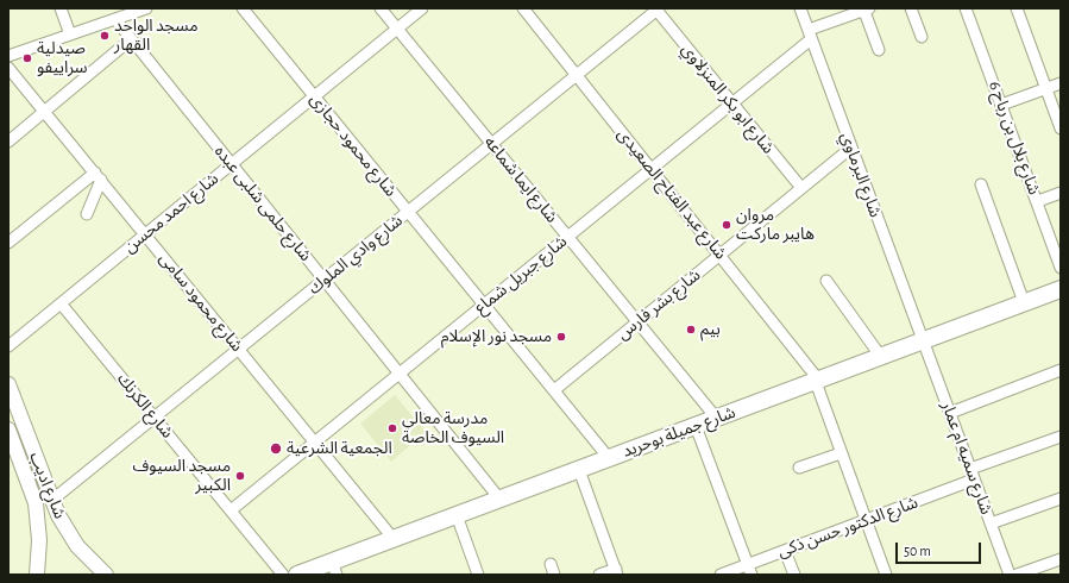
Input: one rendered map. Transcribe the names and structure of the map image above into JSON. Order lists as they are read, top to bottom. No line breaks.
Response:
{"streets":{"main road":["شارع جميلة بوحريد","شارع اديب"],"street":["شارع ابو بكر المنزلاوي","شارع بلال بن رباح 6","شارع محمود حجازى","شارع البرماوي","شارع ايما شماعه","شارع عبد الفتاح الصعيدى","شارع حلمى شلبى عبده","شارع احمد محسن","شارع وادي الملوك","شارع جبريل شماع","شارع محمود سامى","شارع بشر فارس","شارع الكرنك","شارع سميه ام عمار","شارع الدكتور حسن ذكى"]},"crossings":[["شارع ابو بكر المنزلاوي","شارع وادي الملوك"],["شارع ابو بكر المنزلاوي","شارع جبريل شماع"],["شارع ابو بكر المنزلاوي","شارع بشر فارس"],["شارع محمود حجازى","شارع احمد محسن"],["شارع محمود حجازى","شارع وادي الملوك"],["شارع محمود حجازى","شارع جبريل شماع"],["شارع محمود حجازى","شارع بشر فارس"],["شارع محمود حجازى","شارع جميلة بوحريد"],["شارع البرماوي","شارع جبريل شماع"],["شارع البرماوي","شارع بشر فارس"],["شارع البرماوي","شارع جميلة بوحريد"],["شارع البرماوي","شارع سميه ام عمار"],["شارع ايما شماعه","شارع احمد محسن"],["شارع ايما شماعه","شارع وادي الملوك"],["شارع ايما شماعه","شارع جبريل شماع"],["شارع ايما شماعه","شارع بشر فارس"],["شارع ايما شماعه","شارع جميلة بوحريد"],["شارع عبد الفتاح الصعيدى","شارع وادي الملوك"],["شارع عبد الفتاح الصعيدى","شارع جبريل شماع"],["شارع عبد الفتاح الصعيدى","شارع بشر فارس"],["شارع عبد الفتاح الصعيدى","شارع جميلة بوحريد"],["شارع عبد الفتاح الصعيدى","شارع الدكتور حسن ذكى"],["شارع حلمى شلبى عبده","شارع احمد محسن"],["شارع حلمى شلبى عبده","شارع وادي الملوك"],["شارع حلمى شلبى عبده","شارع جبريل شماع"],["شارع حلمى شلبى عبده","شارع جميلة بوحريد"],["شارع احمد محسن","شارع محمود سامى"],["شارع احمد محسن","شارع الكرنك"],["شارع وادي الملوك","شارع محمود سامى"],["شارع وادي الملوك","شارع الكرنك"],["شارع وادي الملوك","شارع اديب"],["شارع جبريل شماع","شارع محمود سامى"],["شارع جبريل شماع","شارع الكرنك"],["شارع محمود سامى","شارع جميلة بوحريد"],["شارع جميلة بوحريد","شارع سميه ام عمار"],["شارع سميه ام عمار","شارع الدكتور حسن ذكى"]],"places":["مسجد الواحد القهار","صيدلية سراييفو","مروان هايبر ماركت","بيم","مسجد نور الإسلام","مدرسة معالي السيوف الخاصة","الجمعية الشرعية","مسجد السيوف الكبير"],"scale_bar":"50 m"}
